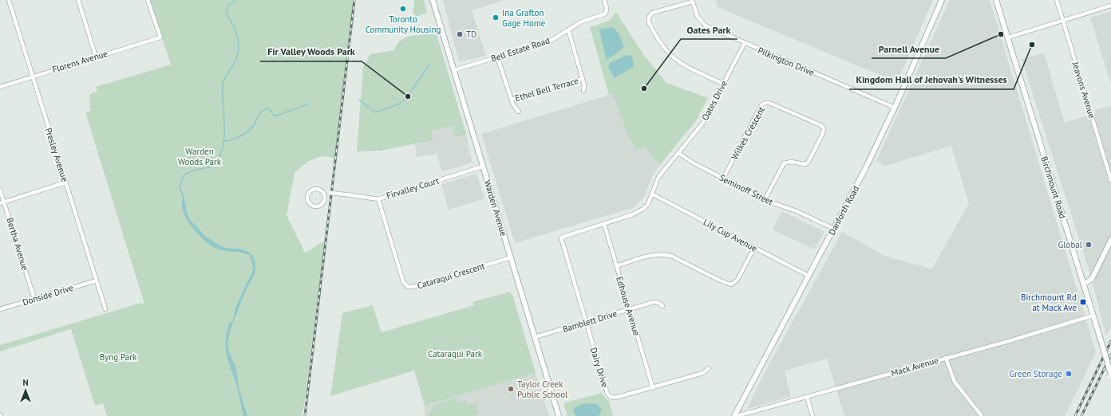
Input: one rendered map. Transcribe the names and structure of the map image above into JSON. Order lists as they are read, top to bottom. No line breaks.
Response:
{"streets":{"main road":["Birchmount Road","Warden Avenue","Danforth Road"],"street":["Bell Estate Road","Florens Avenue","Pilkington Drive","Ethel Bell Terrace","Jeavons Avenue","Oates Drive","Wilkes Crescent","Presley Avenue","Firvalley Court","Seminoff Street","Lily Cup Avenue","Bertha Avenue","Cataraqui Crescent","Donside Drive","Edhouse Avenue","Bamblett Drive","Mack Avenue","Dairy Drive"]},"crossings":[["Bell Estate Road","Warden Avenue"],["Florens Avenue","Presley Avenue"],["Pilkington Drive","Oates Drive"],["Pilkington Drive","Danforth Road"],["Oates Drive","Seminoff Street"],["Oates Drive","Lily Cup Avenue"],["Wilkes Crescent","Seminoff Street"],["Presley Avenue","Donside Drive"],["Birchmount Road","Mack Avenue"],["Firvalley Court","Warden Avenue"],["Firvalley Court","Cataraqui Crescent"],["Seminoff Street","Danforth Road"],["Warden Avenue","Cataraqui Crescent"],["Warden Avenue","Bamblett Drive"],["Danforth Road","Lily Cup Avenue"],["Danforth Road","Mack Avenue"],["Bertha Avenue","Donside Drive"],["Edhouse Avenue","Bamblett Drive"],["Edhouse Avenue","Dairy Drive"],["Bamblett Drive","Dairy Drive"]],"parks":["Warden Woods Park","Cataraqui Park","Byng Park"],"places":{"other":["Toronto Community Housing","Ina Grafton Gage Home","TD","Parnell Avenue","Kingdom Hall of Jehovah's Witnesses","Oates Park","Fir Valley Woods Park","Global","Green Storage","Taylor Creek Public School"],"transit":["Birchmount Rd at Mack Ave"]},"north":"top"}
